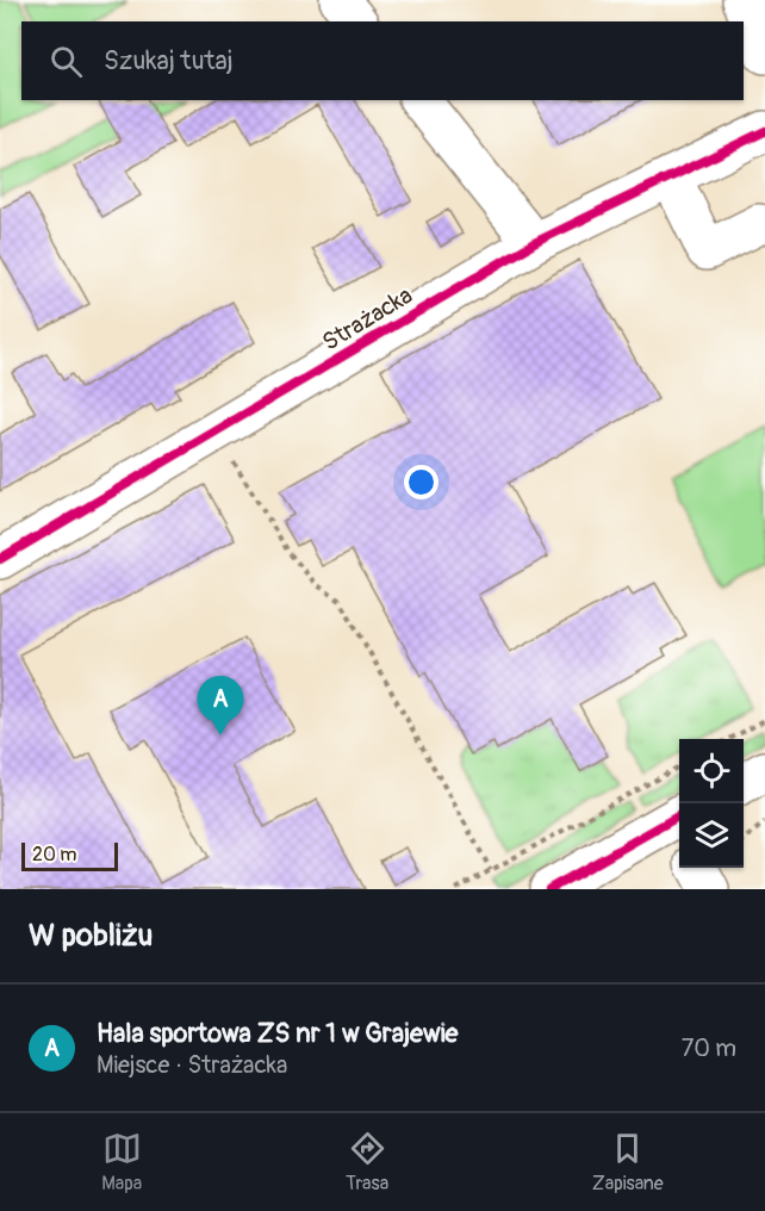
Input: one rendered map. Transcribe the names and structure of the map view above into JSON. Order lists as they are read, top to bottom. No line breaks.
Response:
{"streets":{"street":["Strażacka"]},"scale_bar":"20 m","page":{"search":"Szukaj tutaj","pins":"A","scale":"20 m","heading":"W pobliżu","list":[{"mark":"A","name":"Hala sportowa ZS nr 1 w Grajewie","note":"Miejsce · Strażacka","value":"70 m"}],"nav":["Mapa","Trasa","Zapisane"]}}
